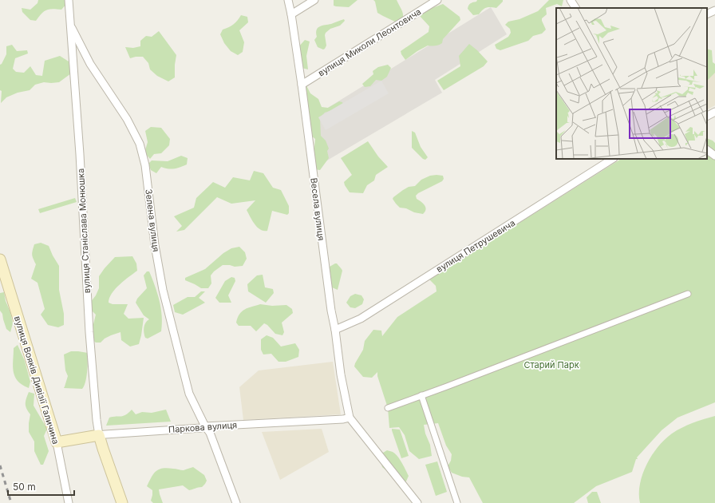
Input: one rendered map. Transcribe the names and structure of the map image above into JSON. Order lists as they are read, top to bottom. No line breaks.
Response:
{"streets":{"main road":["вулиця Вояків Дивізії Галичина","Паркова вулиця"],"street":["вулиця Миколи Леонтовича","Весела вулиця","Зелена вулиця","вулиця Станіслава Монюшка","вулиця Петрушевича"]},"crossings":[["вулиця Миколи Леонтовича","Весела вулиця"],["Весела вулиця","вулиця Петрушевича"],["Весела вулиця","Паркова вулиця"],["Зелена вулиця","вулиця Станіслава Монюшка"],["Зелена вулиця","Паркова вулиця"],["вулиця Станіслава Монюшка","Паркова вулиця"],["вулиця Вояків Дивізії Галичина","Паркова вулиця"]],"parks":["Старий Парк"],"scale_bar":"50 m"}
